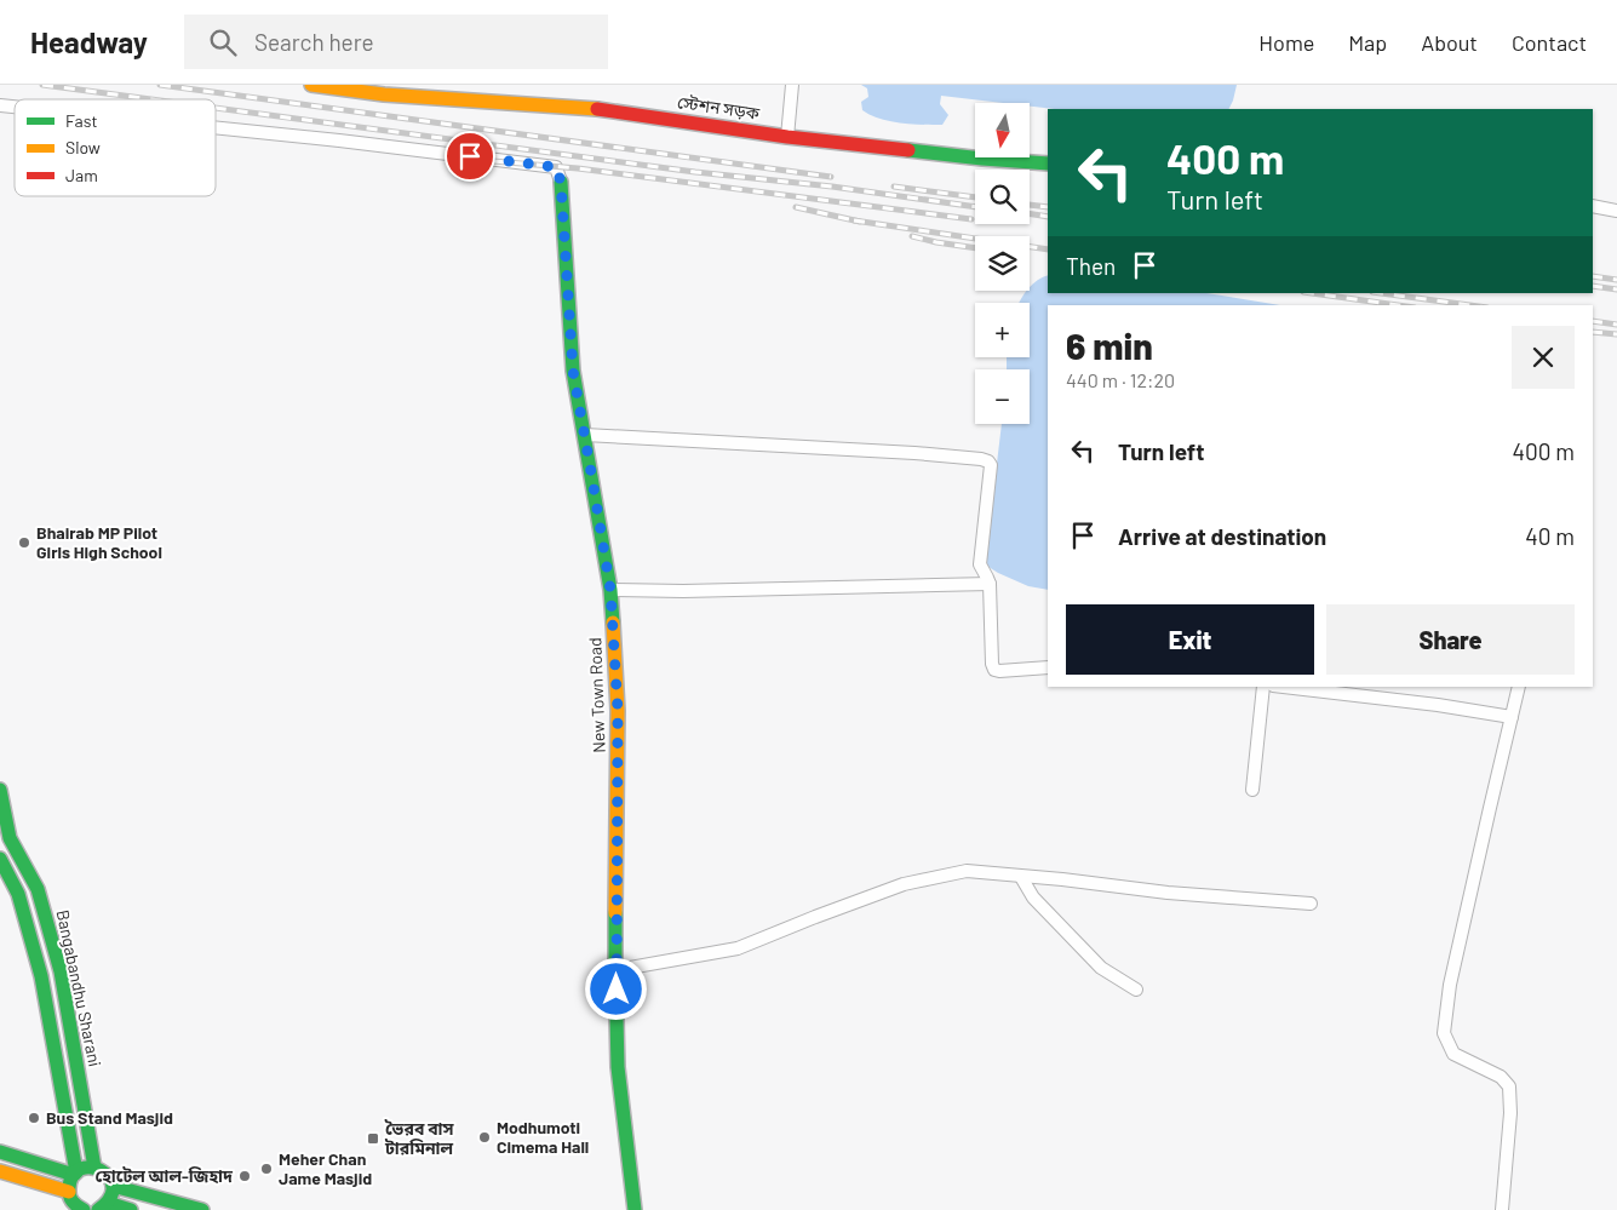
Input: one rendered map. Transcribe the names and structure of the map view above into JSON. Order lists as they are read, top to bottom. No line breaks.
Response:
{"streets":{"main road":["স্টেশন সড়ক","New Town Road","Bangabandhu Sharani"]},"places":{"other":["Bhairab MP Pilot Girls High School","Bus Stand Masjid","Modhumoti Cimema Hall","Meher Chan Jame Masjid","হোটেল আল-জিহাদ"],"transit":["ভৈরব বাস টারমিনাল"]},"legend":["Fast","Slow","Jam"],"north":"bottom","page":{"header":"Headway","search":"Search here","nav":["Home","Map","About","Contact"],"map_buttons":["+","−"],"turn":["400 m","Turn left"],"then":"Then","heading":["6 min","440 m · 12:20"],"list":[{"name":"Turn left","value":"400 m"},{"name":"Arrive at destination","value":"40 m"}],"buttons":["Exit","Share"]}}
